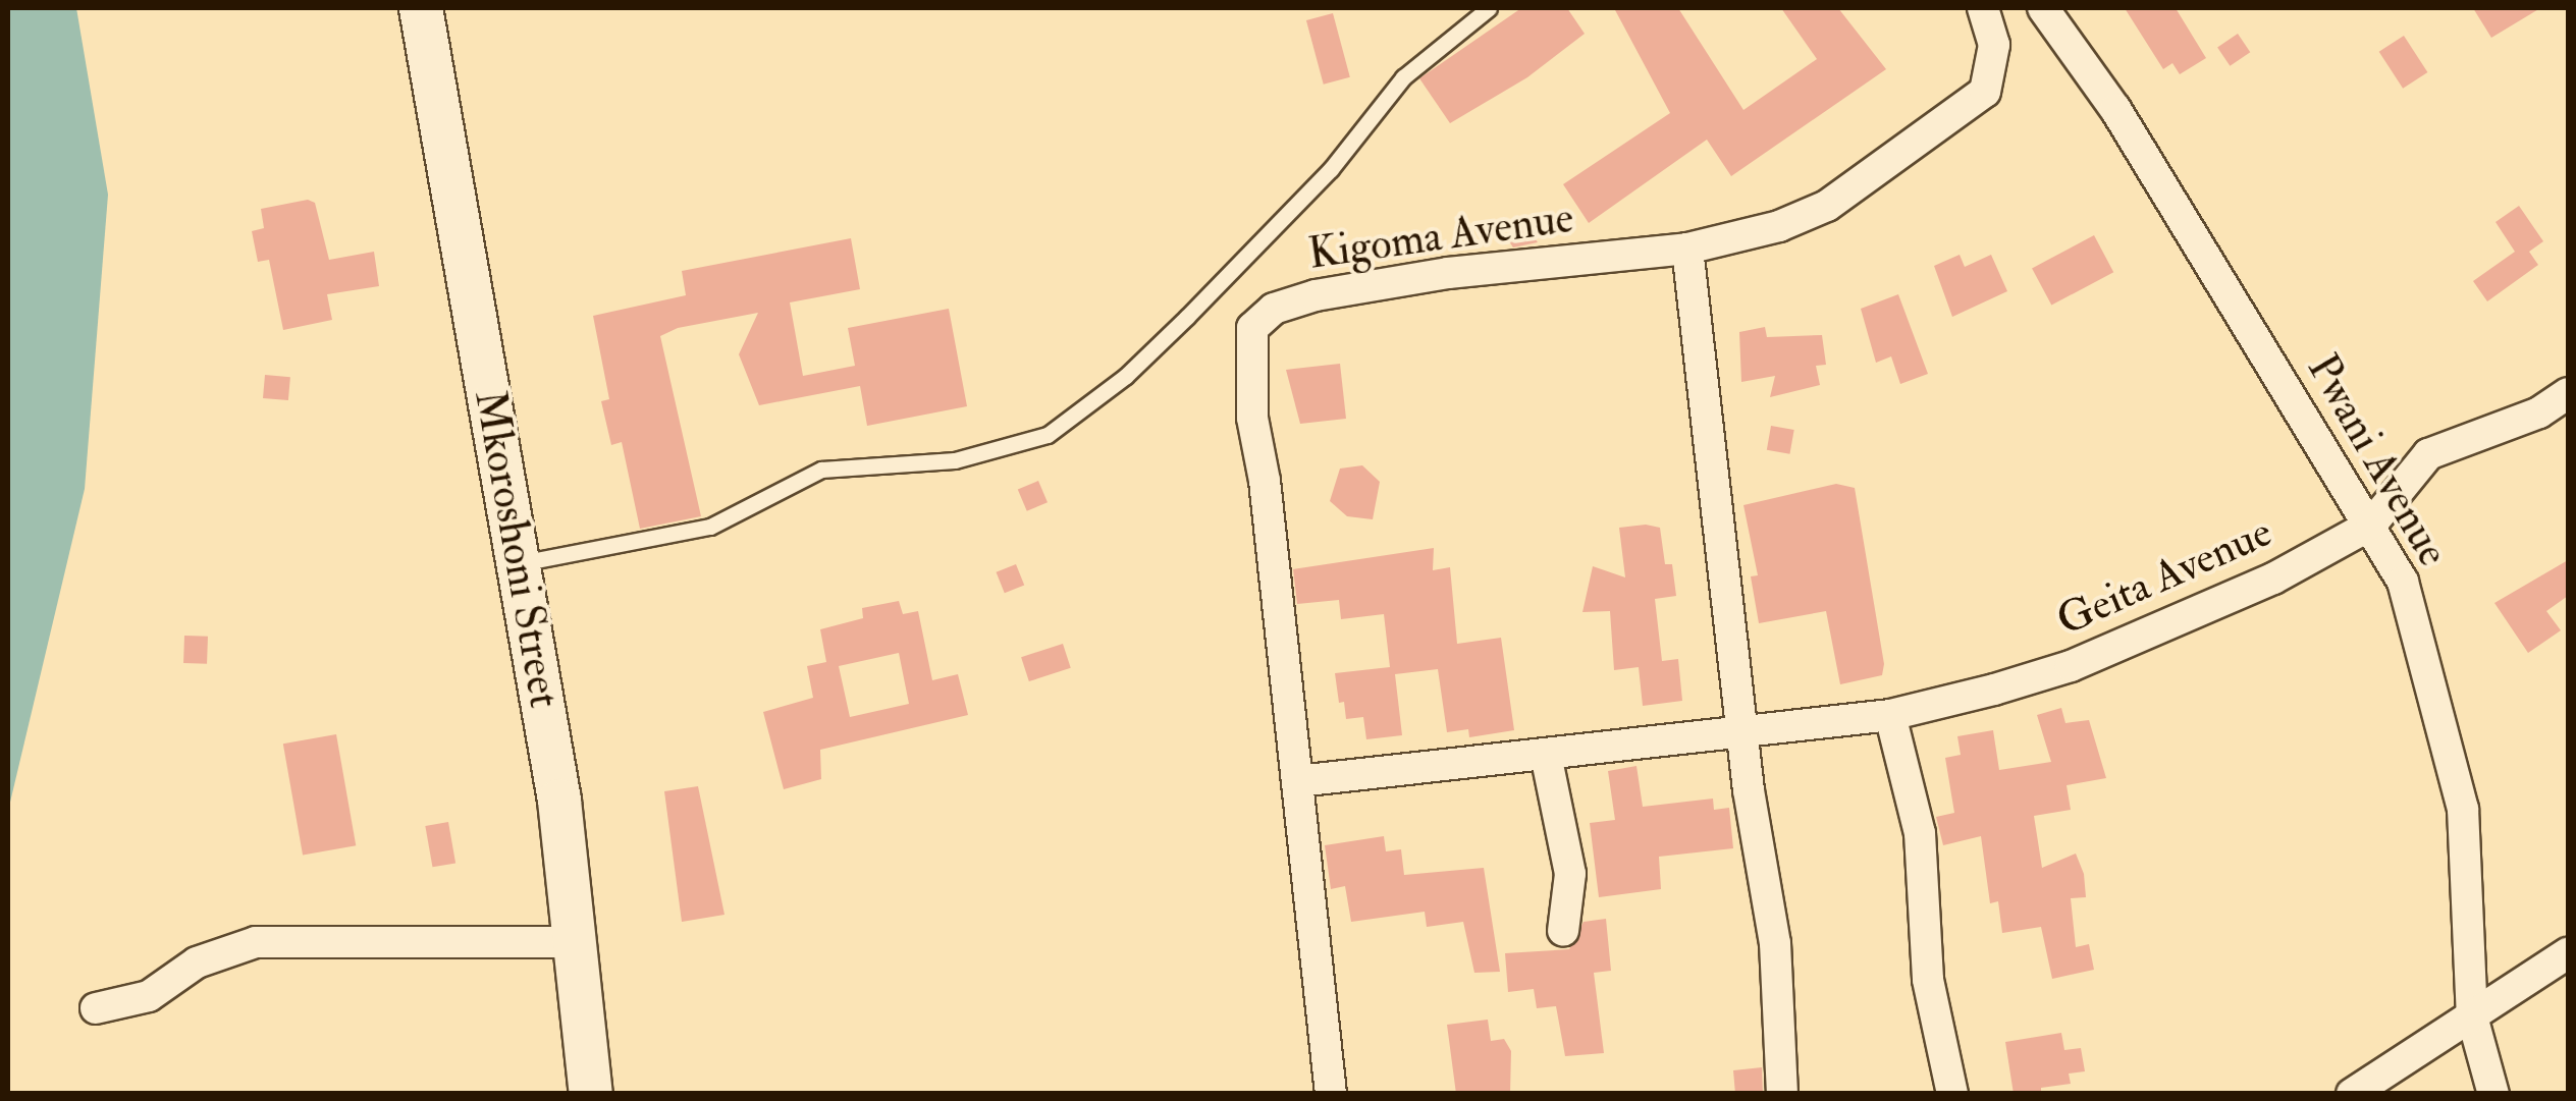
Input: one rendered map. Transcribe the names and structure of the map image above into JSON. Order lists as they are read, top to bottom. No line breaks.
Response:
{"streets":{"street":["Kigoma Avenue","Pwani Avenue","Mkoroshoni Street","Geita Avenue"]},"crossings":[["Kigoma Avenue","Geita Avenue"],["Pwani Avenue","Geita Avenue"]]}
